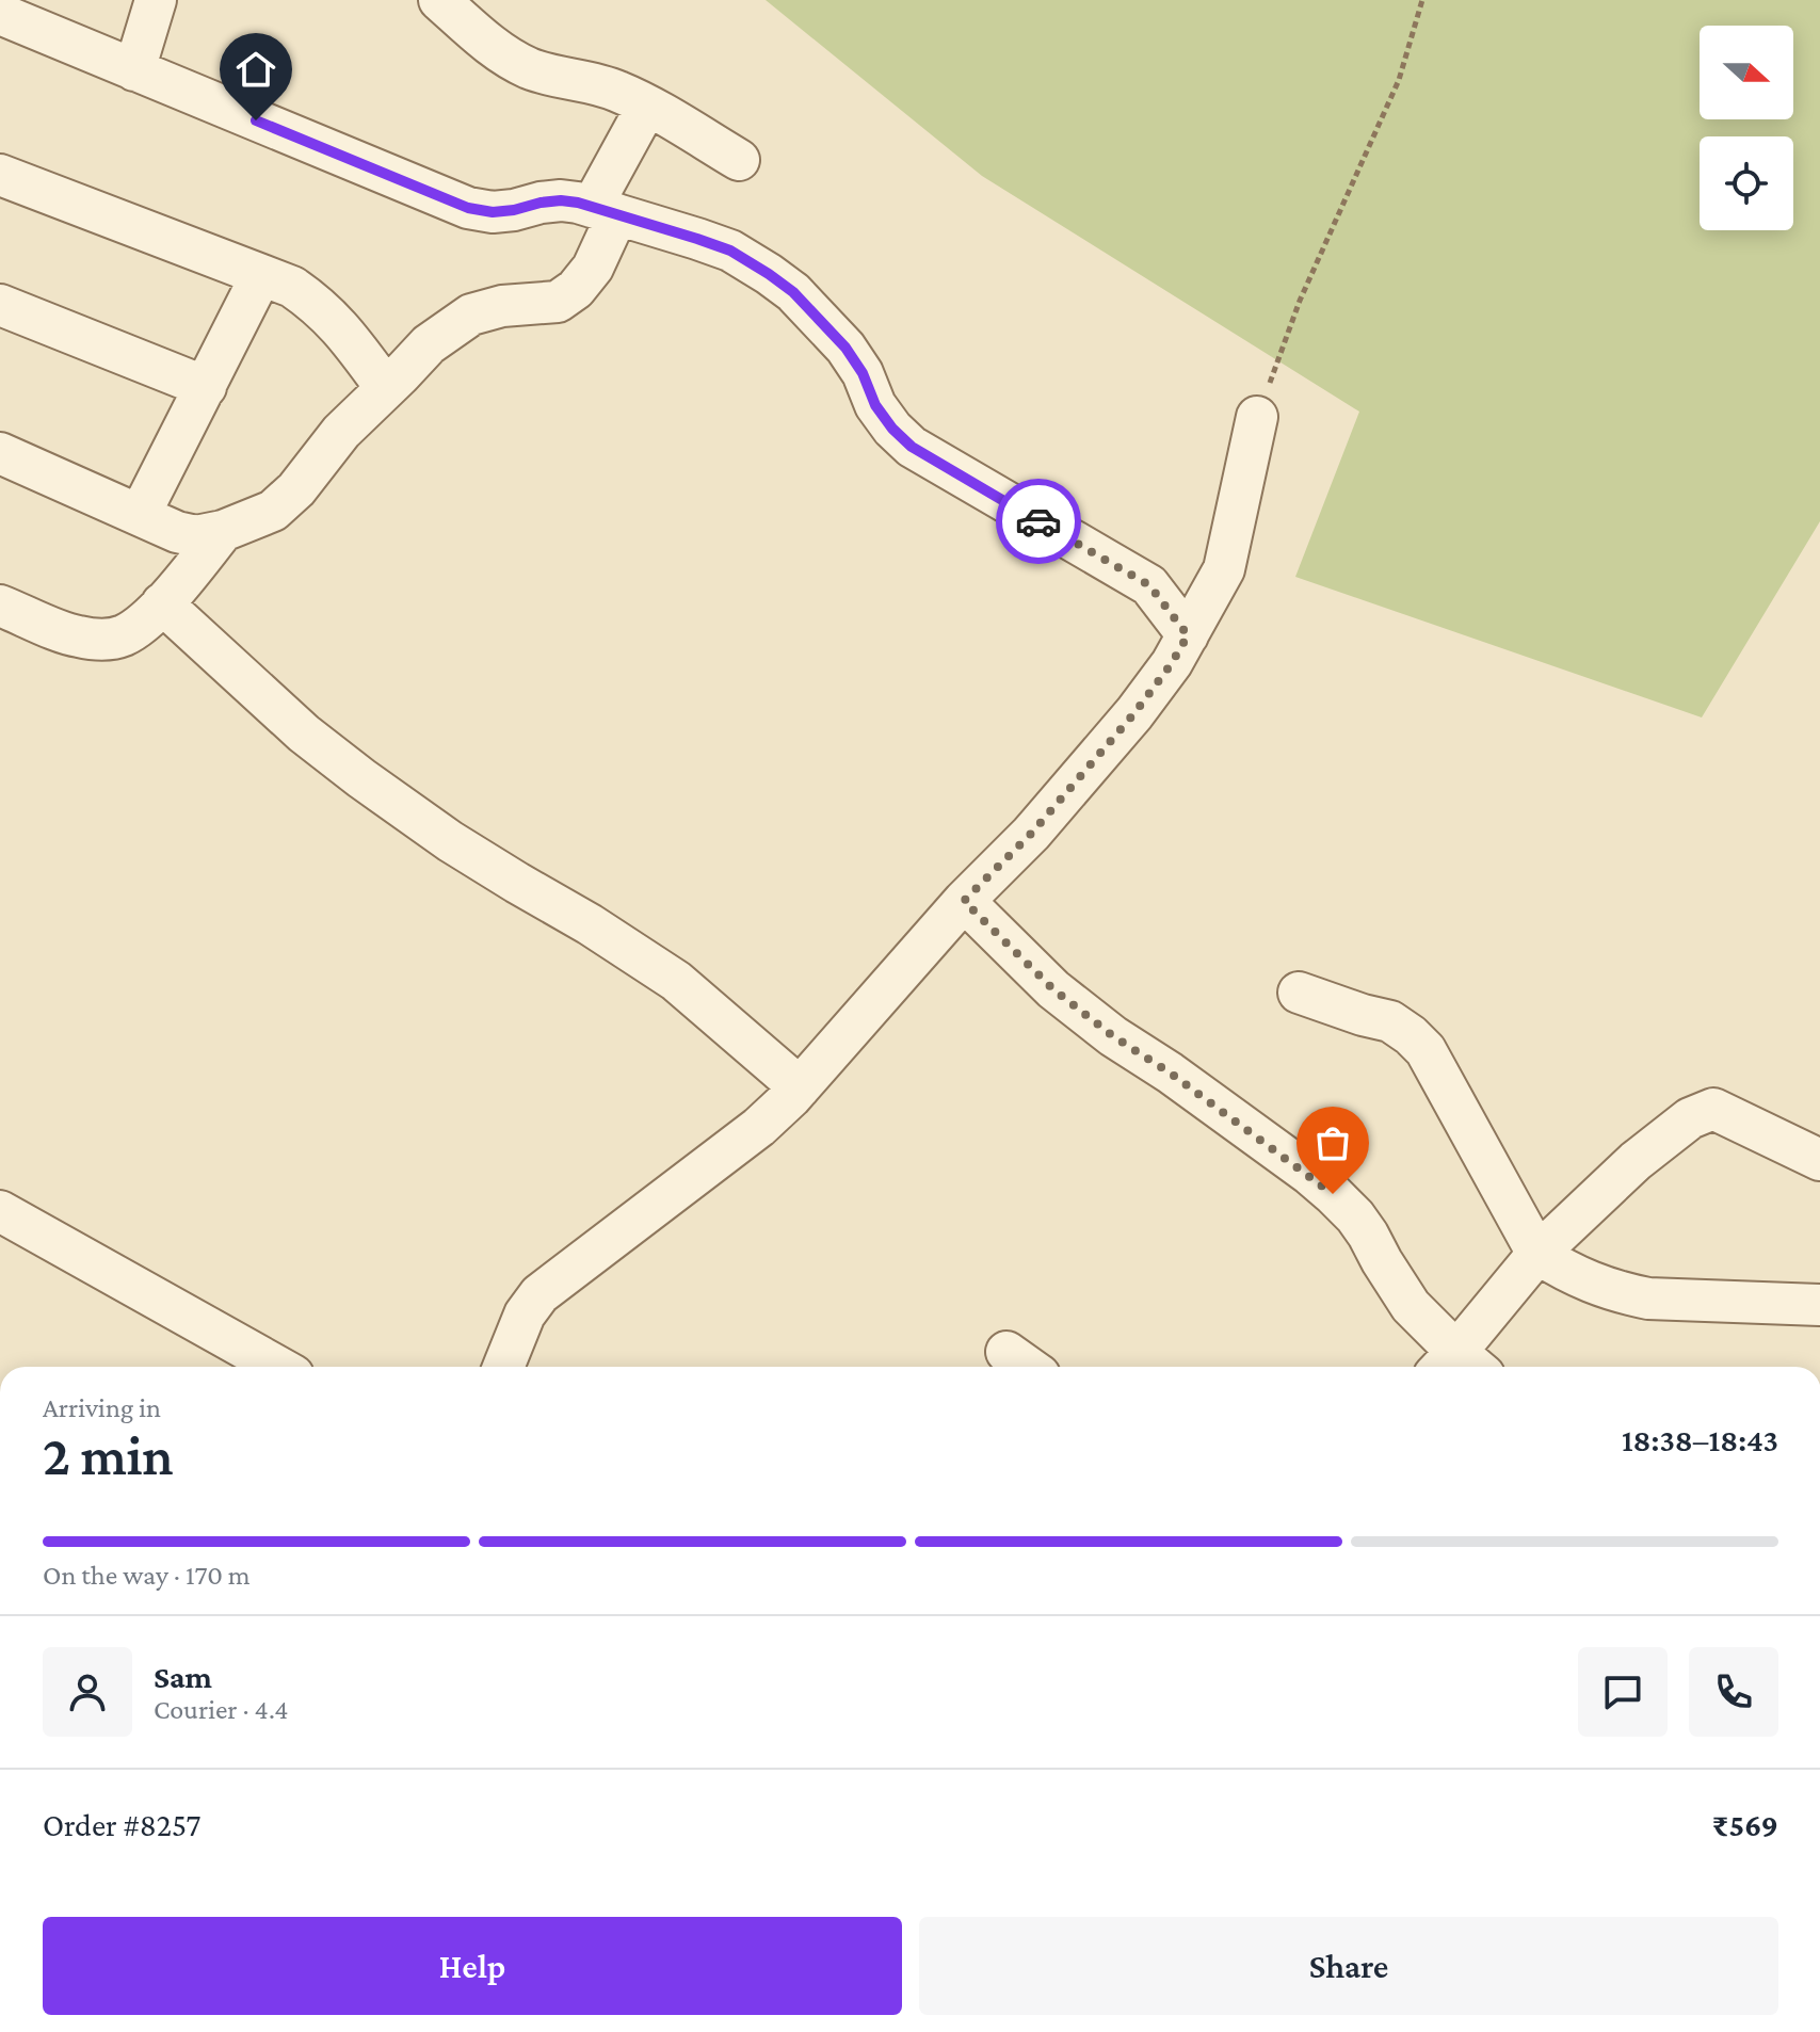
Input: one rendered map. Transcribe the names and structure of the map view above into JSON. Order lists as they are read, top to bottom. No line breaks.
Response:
{"north":"right","page":{"heading":["2 min","Arriving in","18:38–18:43"],"panel":["Sam","Courier · 4.4","Order #8257","₹569"],"bar":"On the way · 170 m","buttons":["Help","Share"]}}
